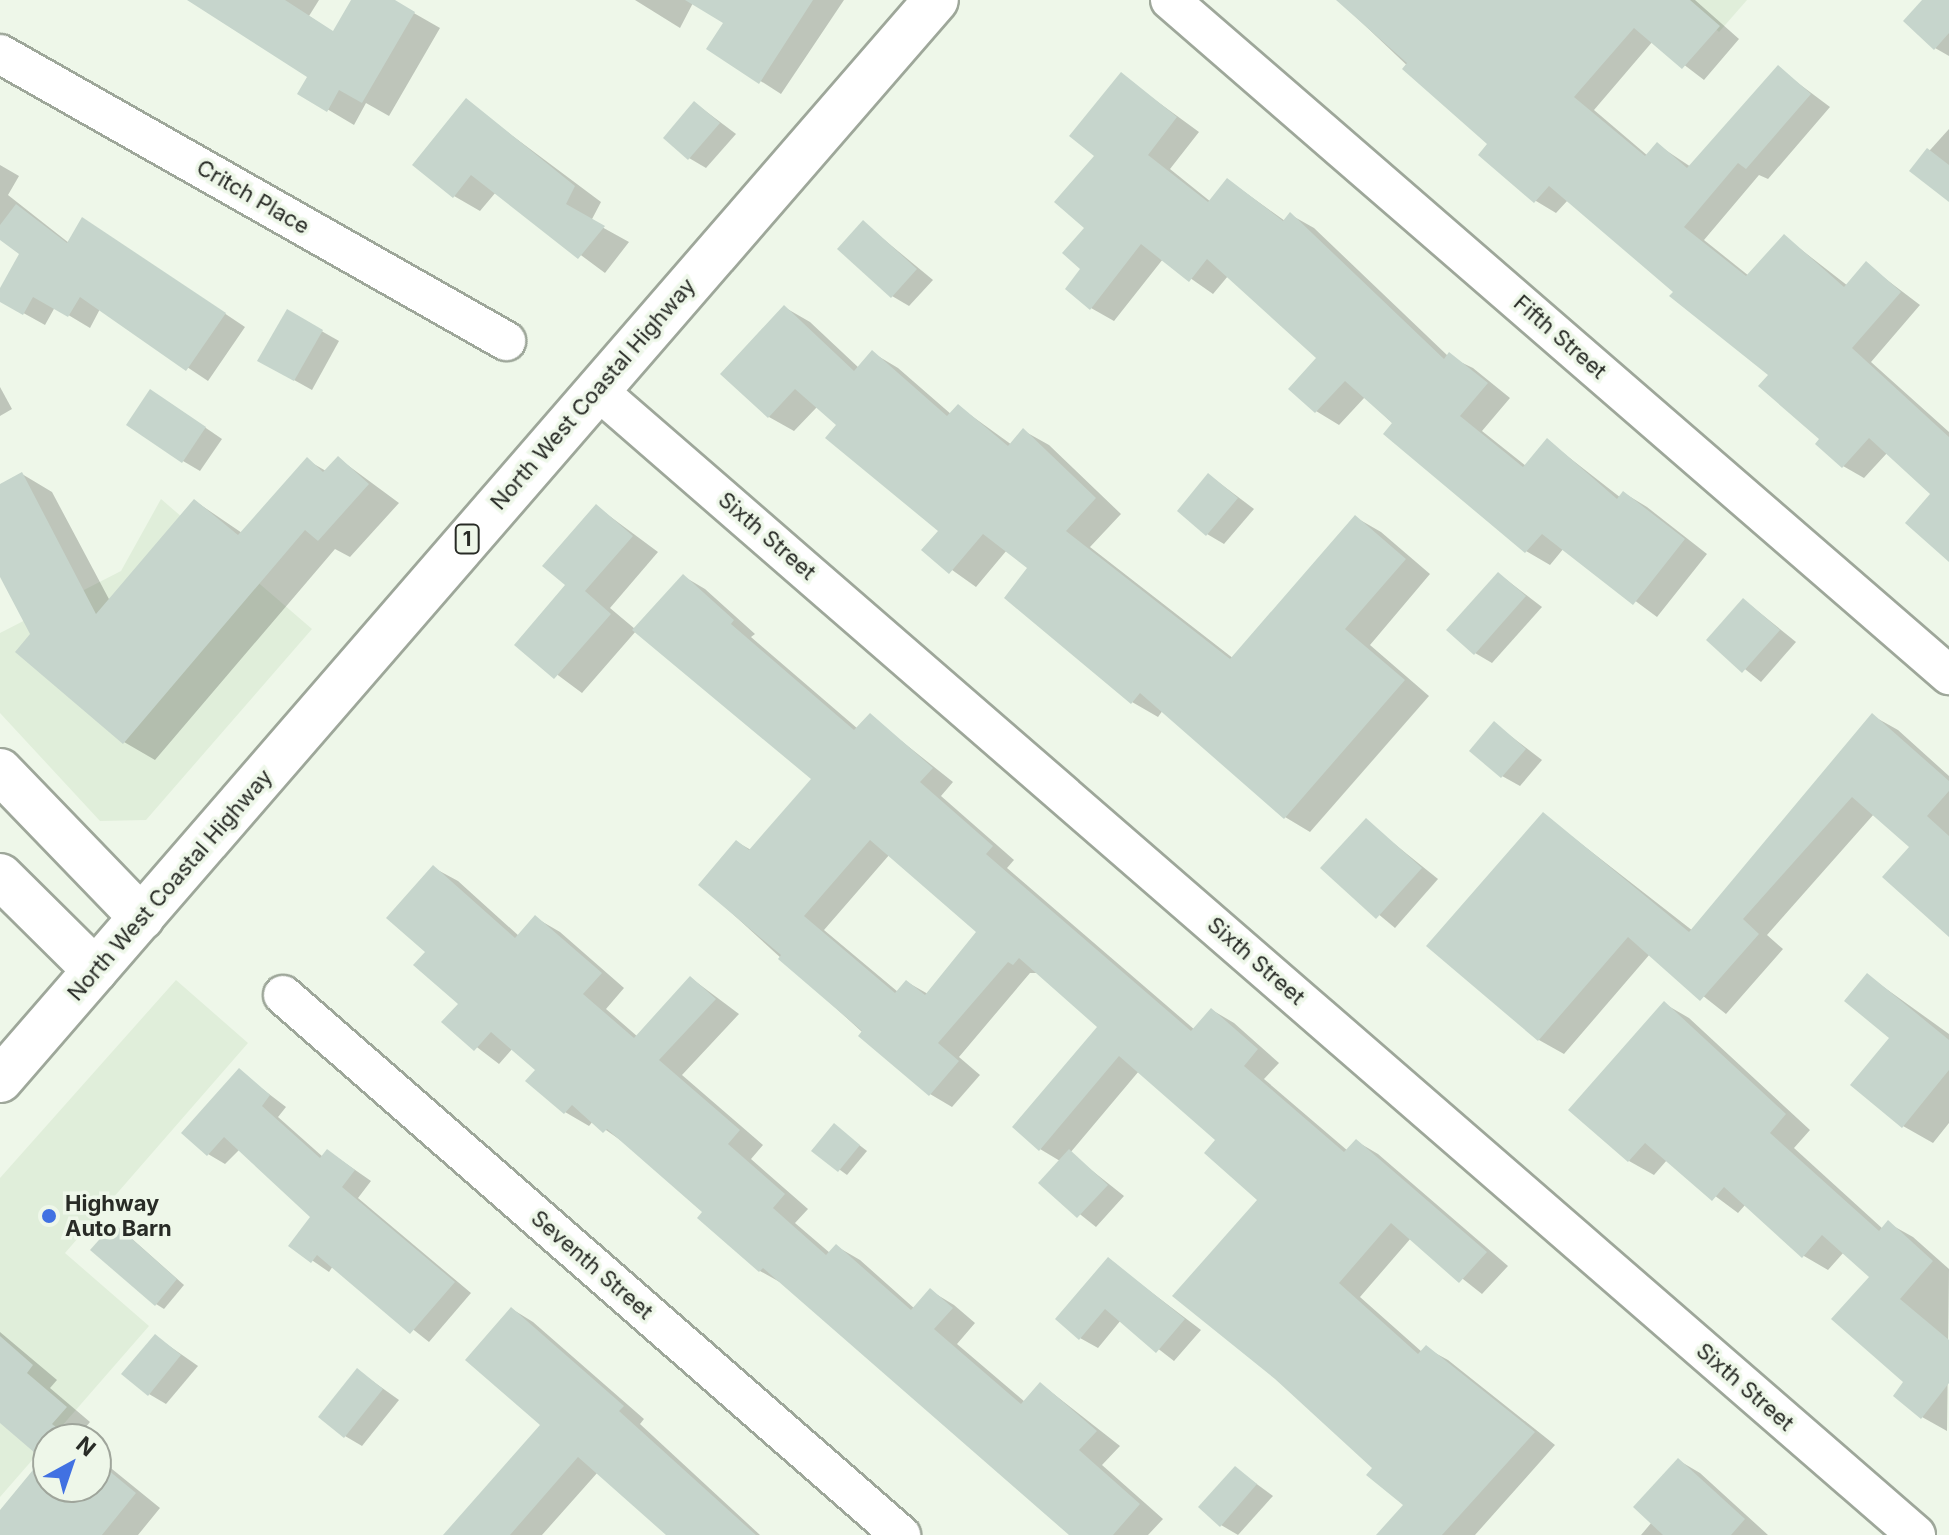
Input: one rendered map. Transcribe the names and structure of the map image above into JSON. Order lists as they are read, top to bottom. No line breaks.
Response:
{"streets":{"main road":["North West Coastal Highway","1"],"street":["Critch Place","Fifth Street","Sixth Street","Seventh Street"]},"crossings":[["North West Coastal Highway","Sixth Street"]],"places":["Highway Auto Barn"],"north":"top right"}
